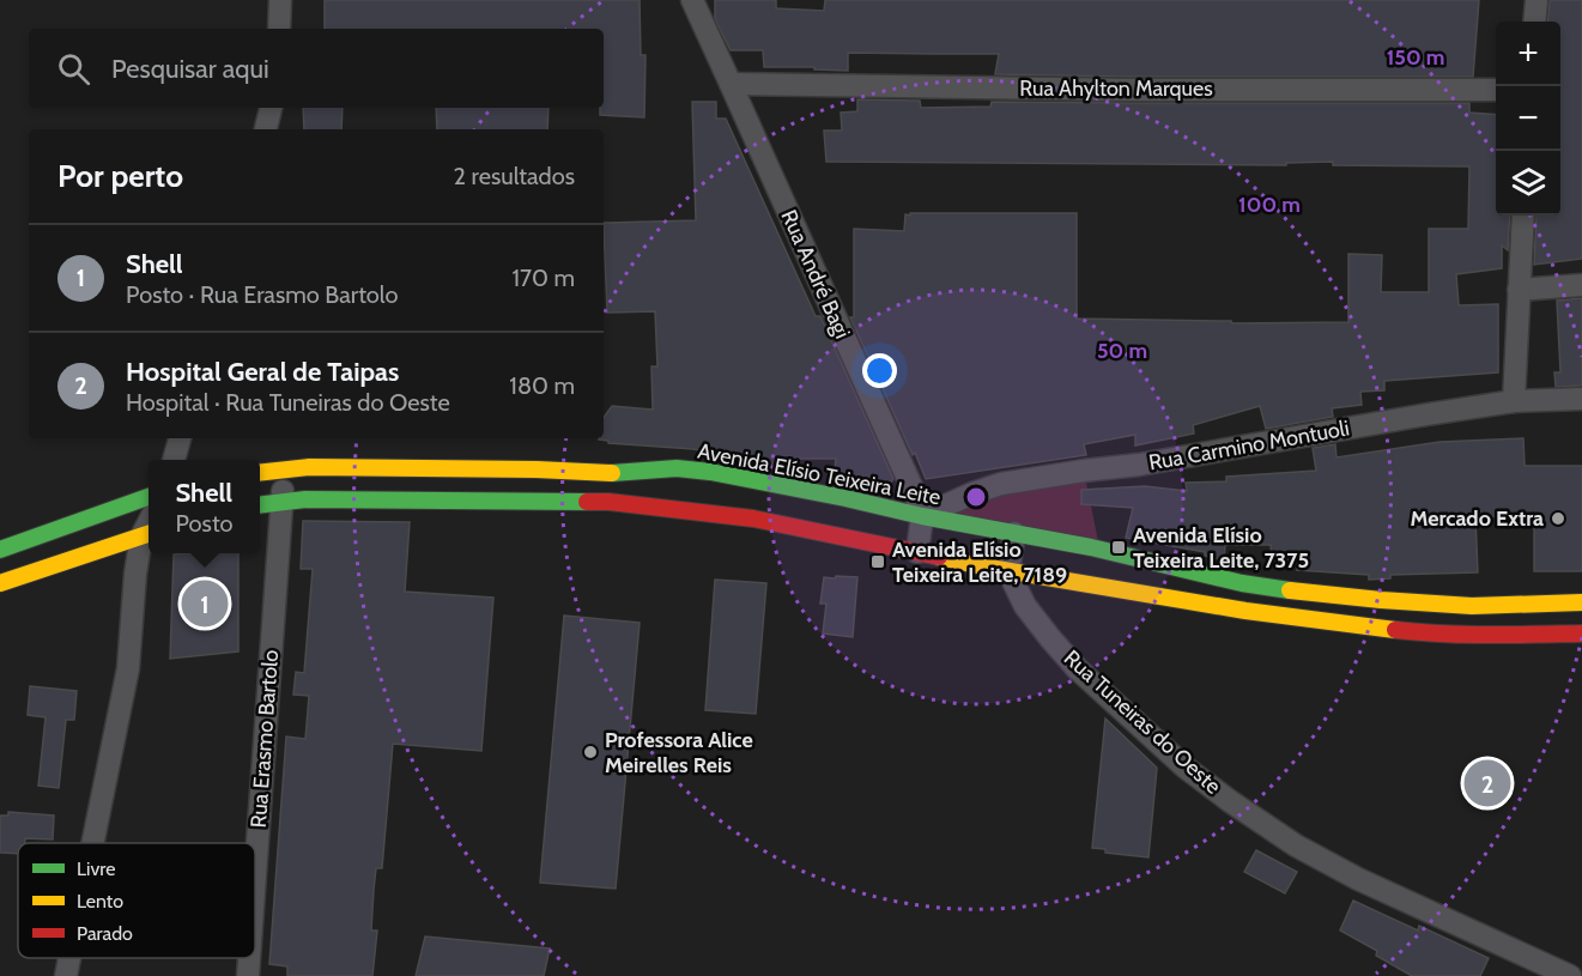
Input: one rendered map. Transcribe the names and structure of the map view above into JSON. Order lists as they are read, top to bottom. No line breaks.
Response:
{"streets":{"main road":["Avenida Elísio Teixeira Leite"],"street":["Rua Ahylton Marques","Rua André Bagi","Rua Carmino Montuoli","Rua Tuneiras do Oeste","Rua Erasmo Bartolo"]},"crossings":[["Rua Ahylton Marques","Rua André Bagi"],["Rua André Bagi","Rua Carmino Montuoli"],["Rua André Bagi","Avenida Elísio Teixeira Leite"],["Rua Carmino Montuoli","Avenida Elísio Teixeira Leite"],["Avenida Elísio Teixeira Leite","Rua Erasmo Bartolo"]],"places":{"other":["Mercado Extra","Professora Alice Meirelles Reis"],"transit":["Avenida Elísio Teixeira Leite, 7375","Avenida Elísio Teixeira Leite, 7189"]},"legend":["Livre","Lento","Parado"],"page":{"map_buttons":["+","−"],"search":"Pesquisar aqui","heading":["Por perto","2 resultados"],"list":[{"mark":"1","name":"Shell","note":"Posto · Rua Erasmo Bartolo","value":"170 m"},{"mark":"2","name":"Hospital Geral de Taipas","note":"Hospital · Rua Tuneiras do Oeste","value":"180 m"}],"popup":["Shell","Posto"],"pins":["1","2"]},"rings":["150 m","100 m","50 m"]}
